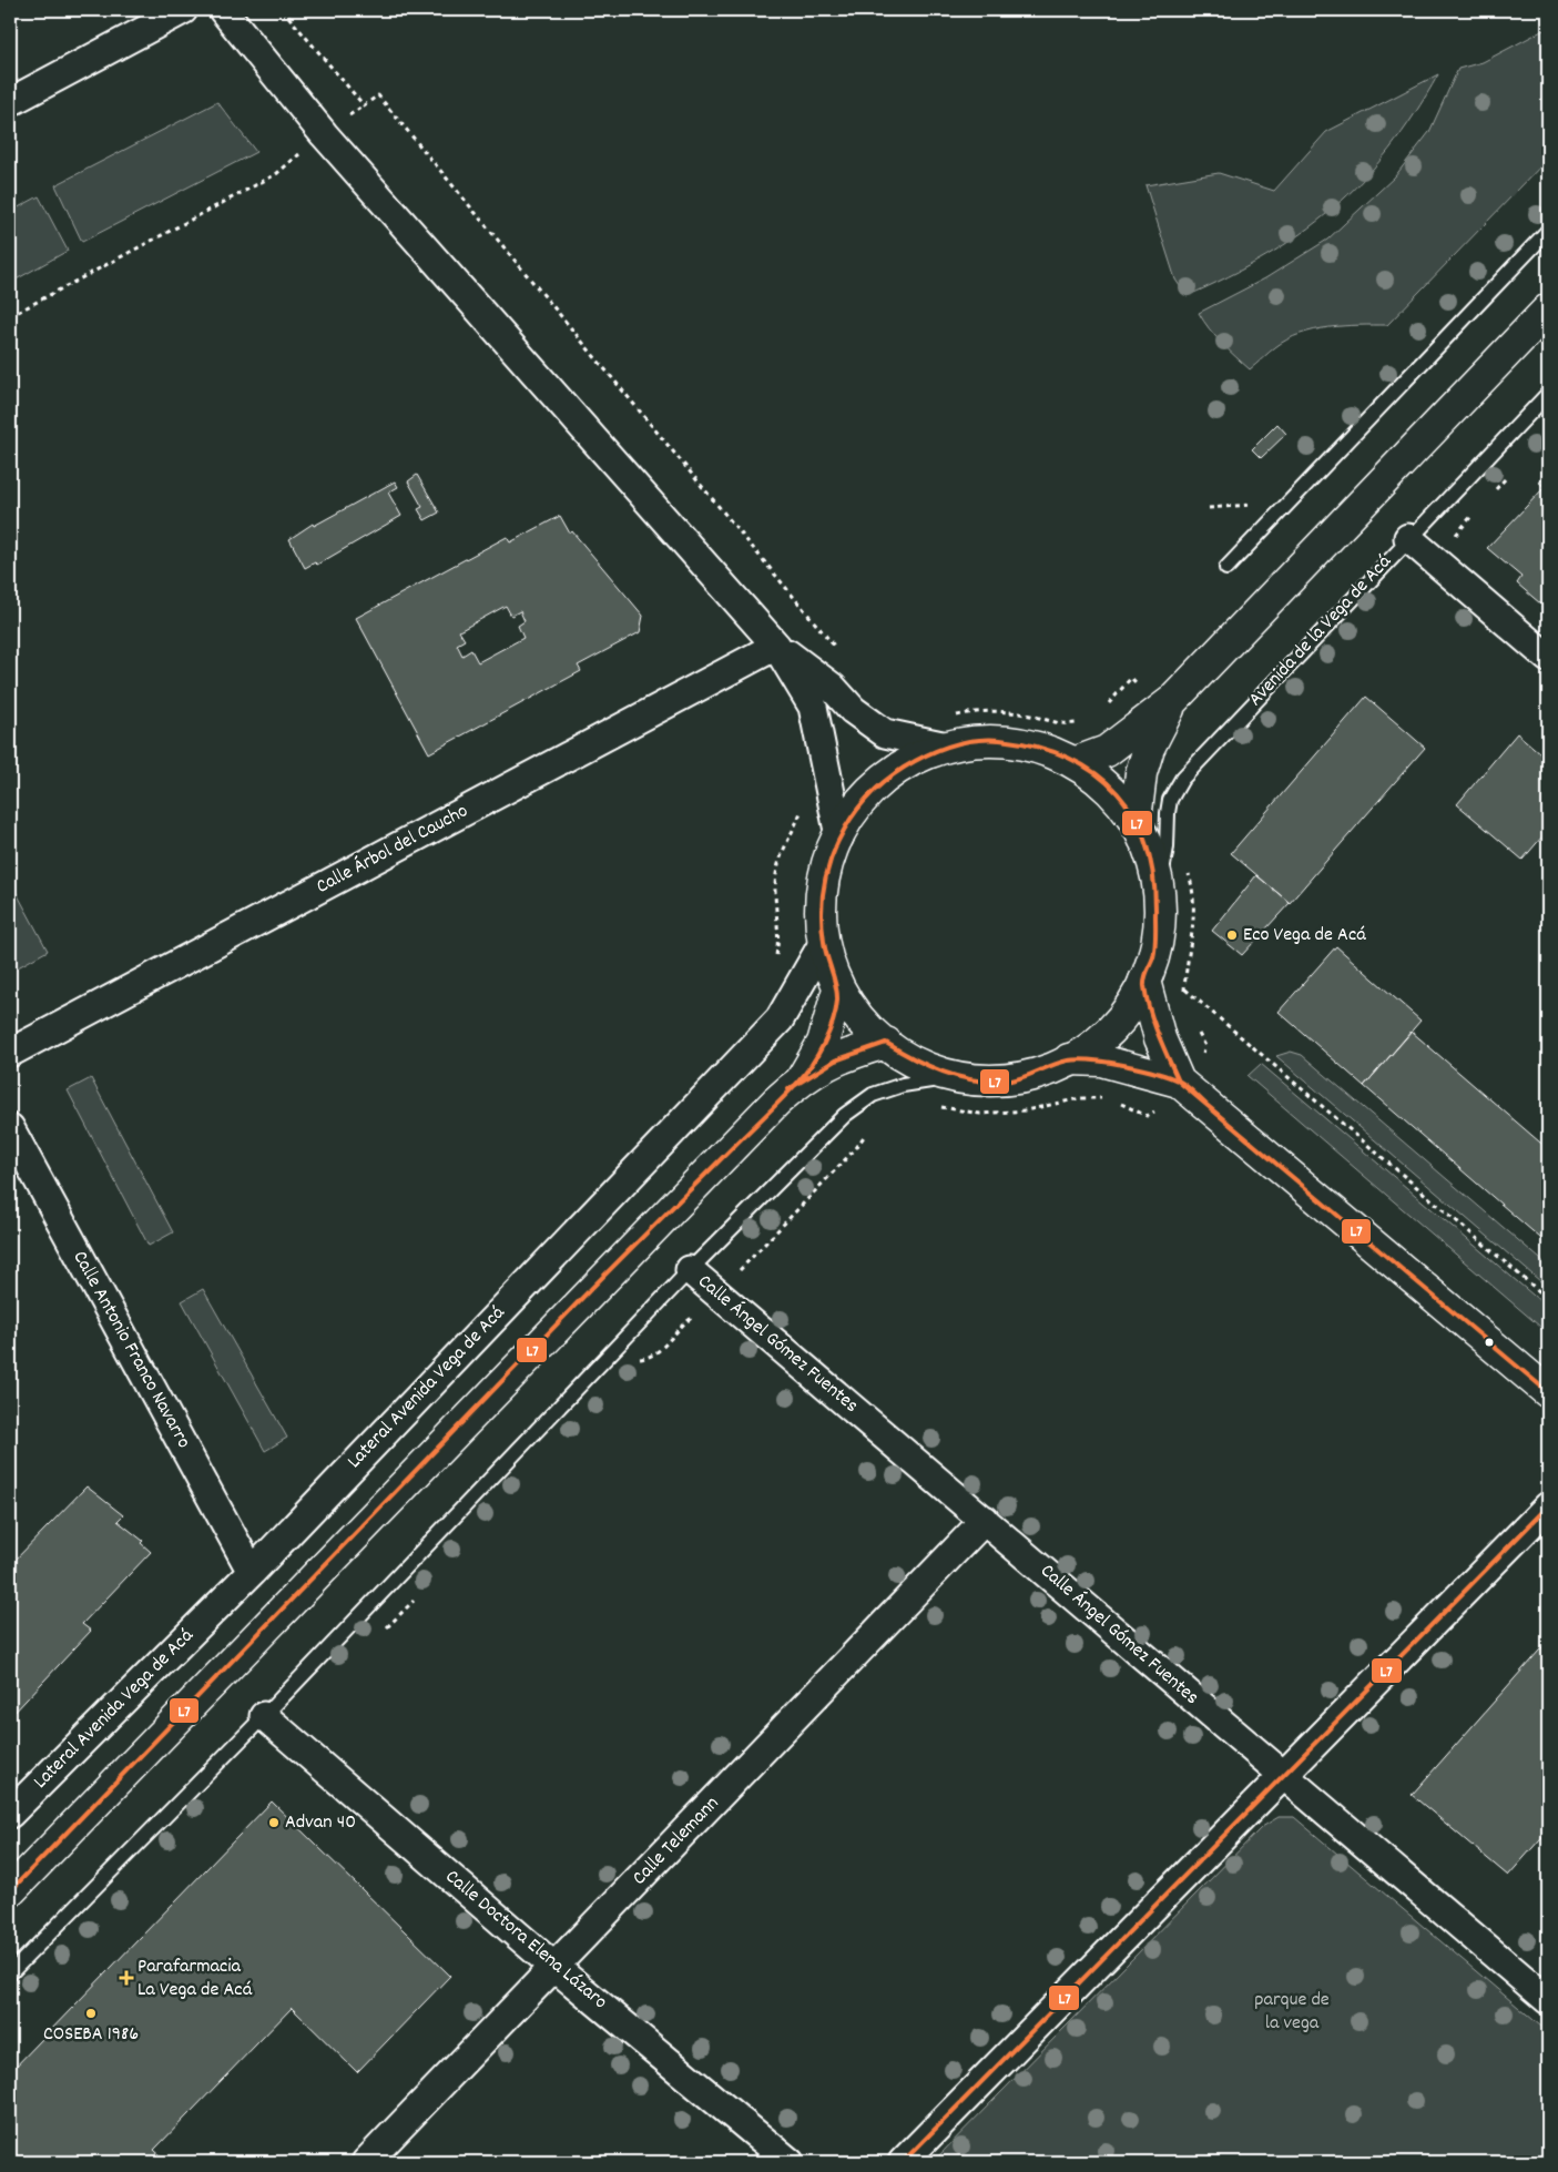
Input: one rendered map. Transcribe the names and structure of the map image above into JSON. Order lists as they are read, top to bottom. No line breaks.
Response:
{"streets":{"street":["Calle Árbol del Caucho","Calle Ángel Gómez Fuentes","Calle Antonio Franco Navarro","Lateral Avenida Vega de Acá","Calle Telemann","Calle Doctora Elena Lázaro"],"lane":["Avenida de la Vega de Acá"]},"crossings":[["Calle Ángel Gómez Fuentes","Calle Telemann"],["Calle Antonio Franco Navarro","Lateral Avenida Vega de Acá"],["Calle Telemann","Calle Doctora Elena Lázaro"]],"parks":["parque de la vega"],"places":{"other":["Eco Vega de Acá","Advan 40","COSEBA 1986"],"health":["Parafarmacia La Vega de Acá"]},"lines":["transit line L7"]}
